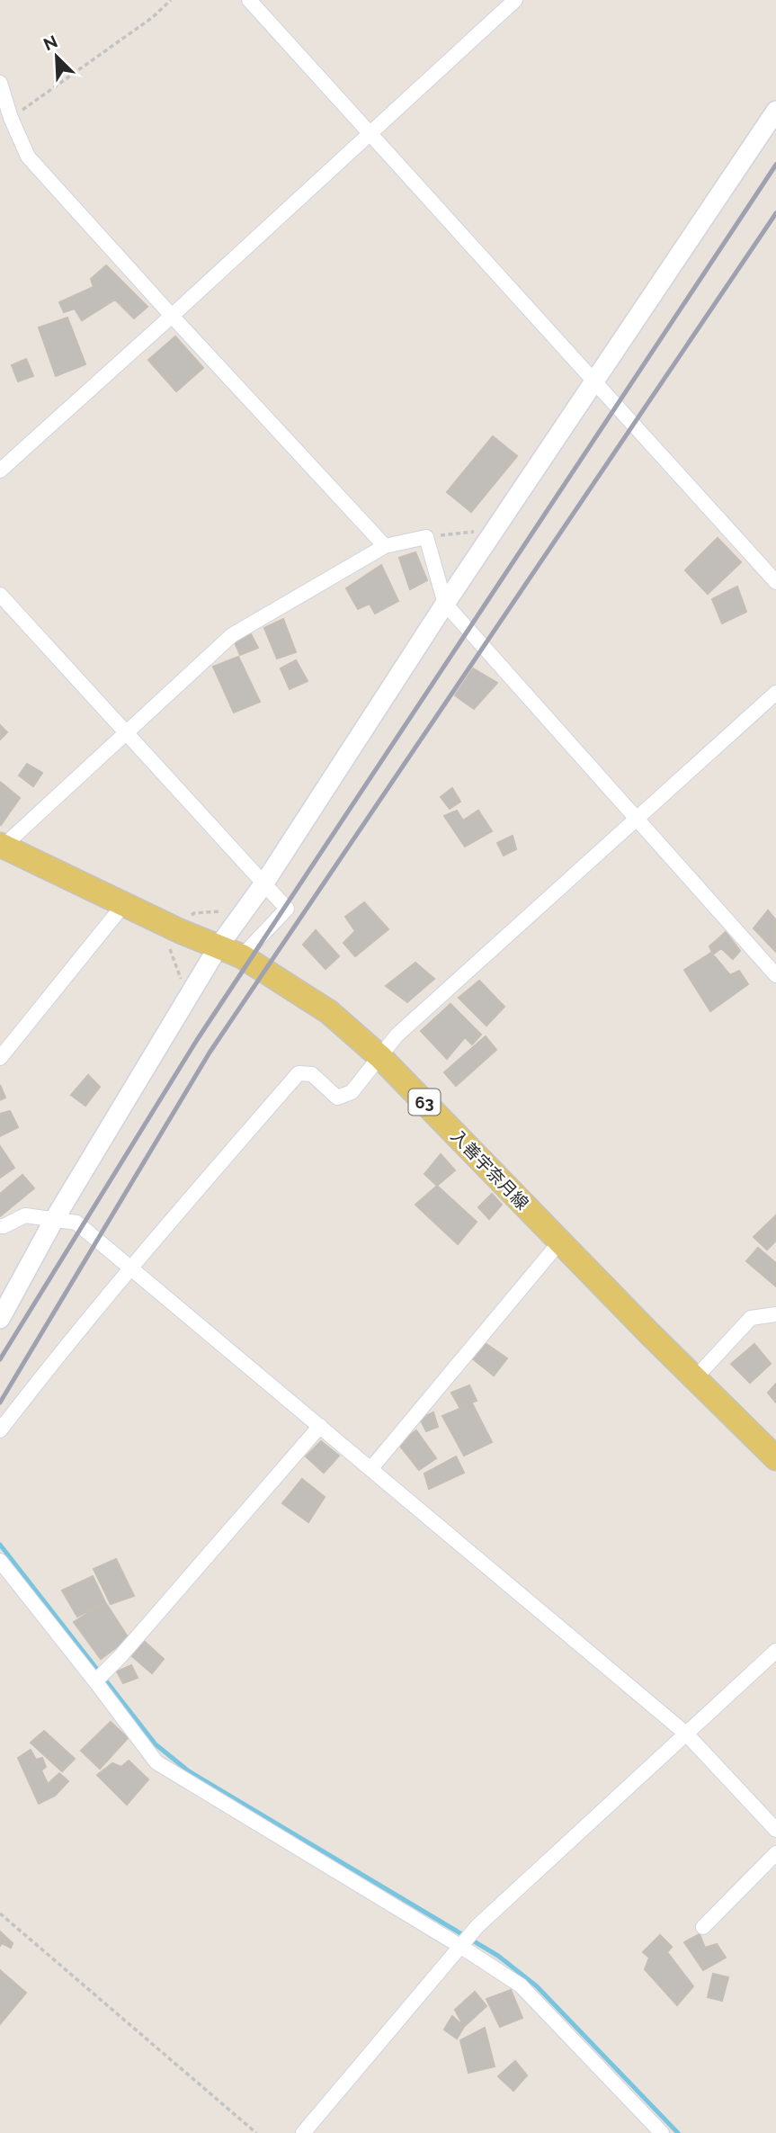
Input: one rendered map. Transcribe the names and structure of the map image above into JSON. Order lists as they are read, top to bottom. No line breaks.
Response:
{"streets":{"main road":["63","入善宇奈月線"]},"north":"top left"}
